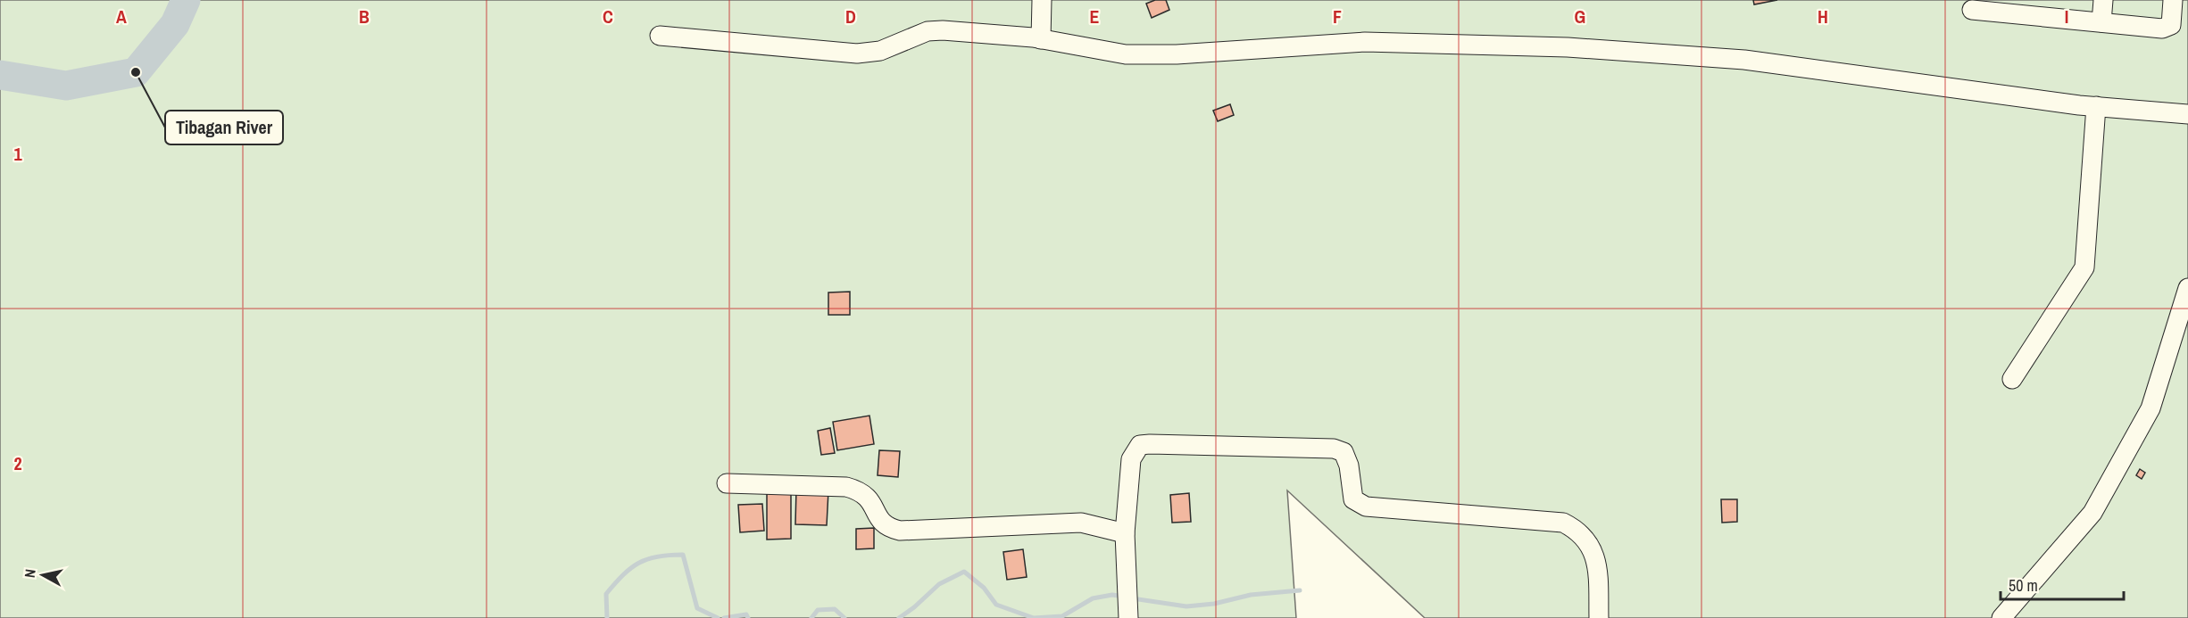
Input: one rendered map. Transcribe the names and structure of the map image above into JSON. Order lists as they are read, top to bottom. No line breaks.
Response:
{"places":["Tibagan River"],"scale_bar":"50 m","north":"left","grid":{"columns":["A","B","C","D","E","F","G","H","I"],"rows":["1","2"]}}
